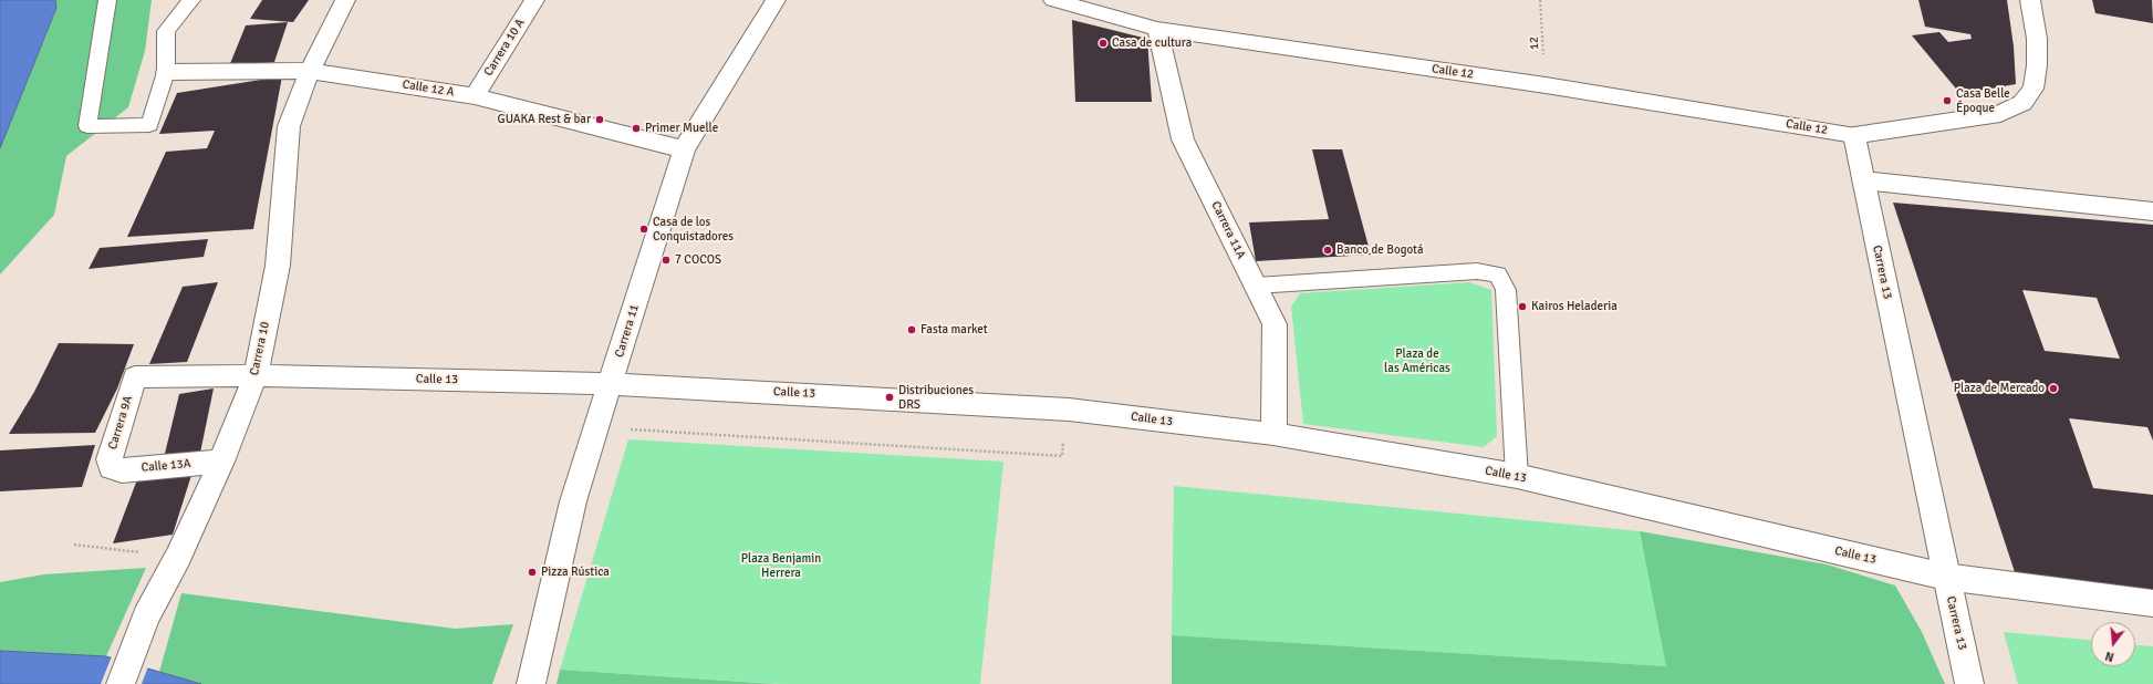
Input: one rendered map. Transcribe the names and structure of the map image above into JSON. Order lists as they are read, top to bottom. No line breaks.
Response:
{"streets":{"street":["Carrera 10 A","Calle 12","Calle 12 A","Carrera 11A","Carrera 13","Carrera 11","Carrera 10","Calle 13","Carrera 9A","Calle 13A"],"path":["12"]},"crossings":[["12","Calle 12"],["Carrera 10 A","Calle 12 A"],["Calle 12","Carrera 11A"],["Calle 12","Carrera 13"],["Calle 12 A","Carrera 11"],["Calle 12 A","Carrera 10"],["Carrera 11A","Calle 13"],["Carrera 13","Calle 13"],["Carrera 11","Calle 13"],["Carrera 10","Calle 13"],["Carrera 10","Calle 13A"],["Calle 13","Carrera 9A"],["Carrera 9A","Calle 13A"]],"parks":["Plaza de las Américas","Plaza Benjamin Herrera"],"places":["Casa de cultura","Casa Belle Époque","GUAKA Rest & bar","Primer Muelle","Casa de los Conquistadores","Banco de Bogotá","7 COCOS","Kairos Heladeria","Fasta market","Plaza de Mercado","Distribuciones DRS","Pizza Rústica"],"north":"bottom"}
